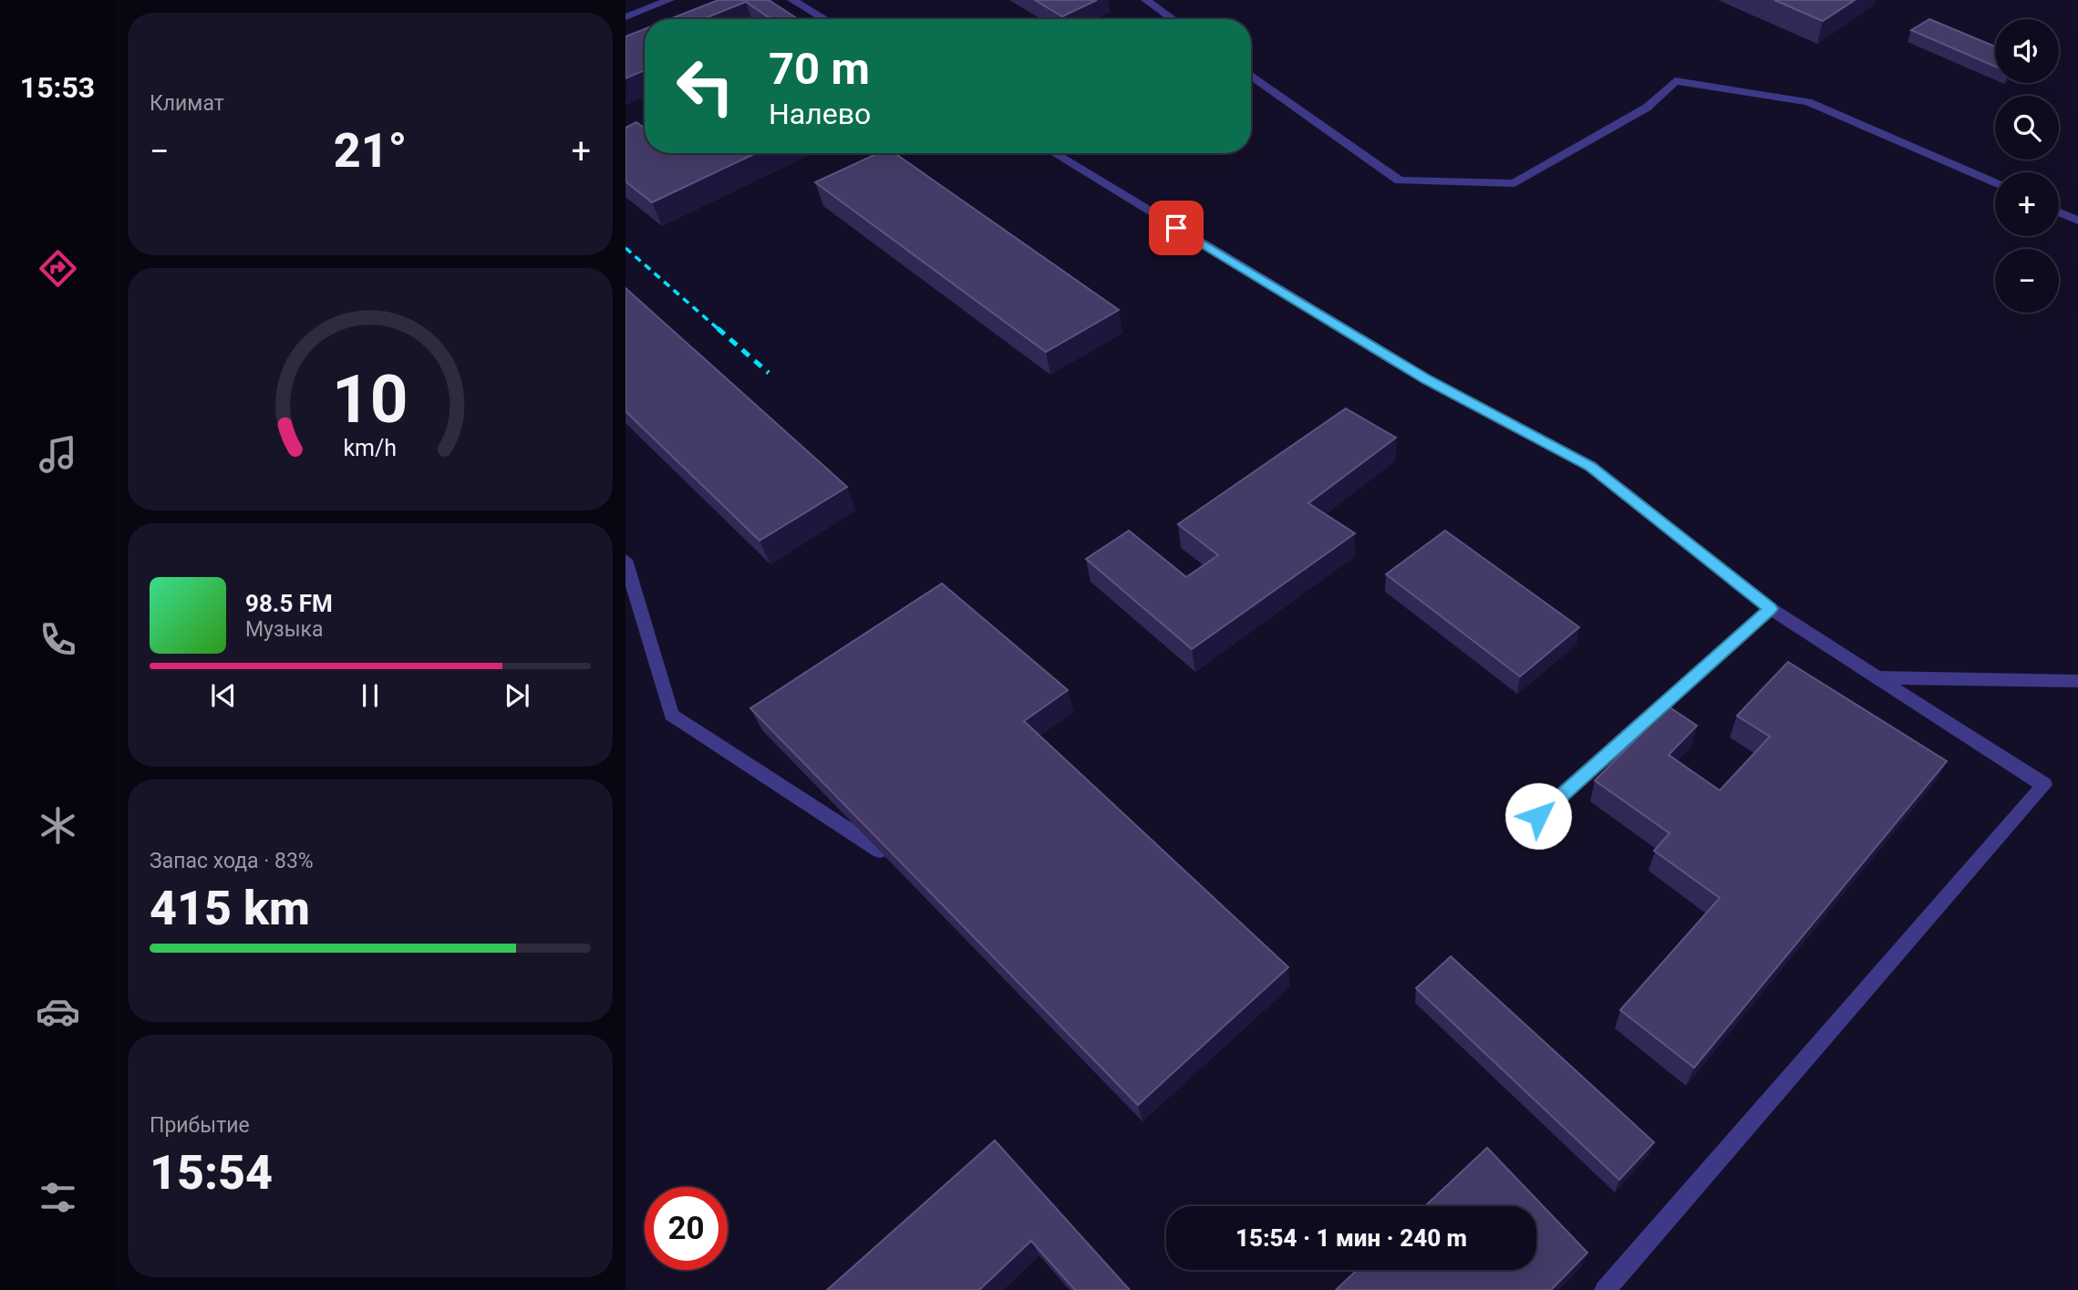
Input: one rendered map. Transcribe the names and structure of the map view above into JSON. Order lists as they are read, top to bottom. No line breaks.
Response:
{"page":{"tabs":"15:53","tile":["Климат",["Запас хода · 83%","415 km"],["Прибытие","15:54"]],"map_buttons":["+","−"],"turn":["70 m","Налево"],"heat":["−","21°","+"],"song":["98.5 FM","Музыка"],"limit":"20","trip":"15:54 · 1 мин · 240 m","gauge":["10","km/h"]}}
